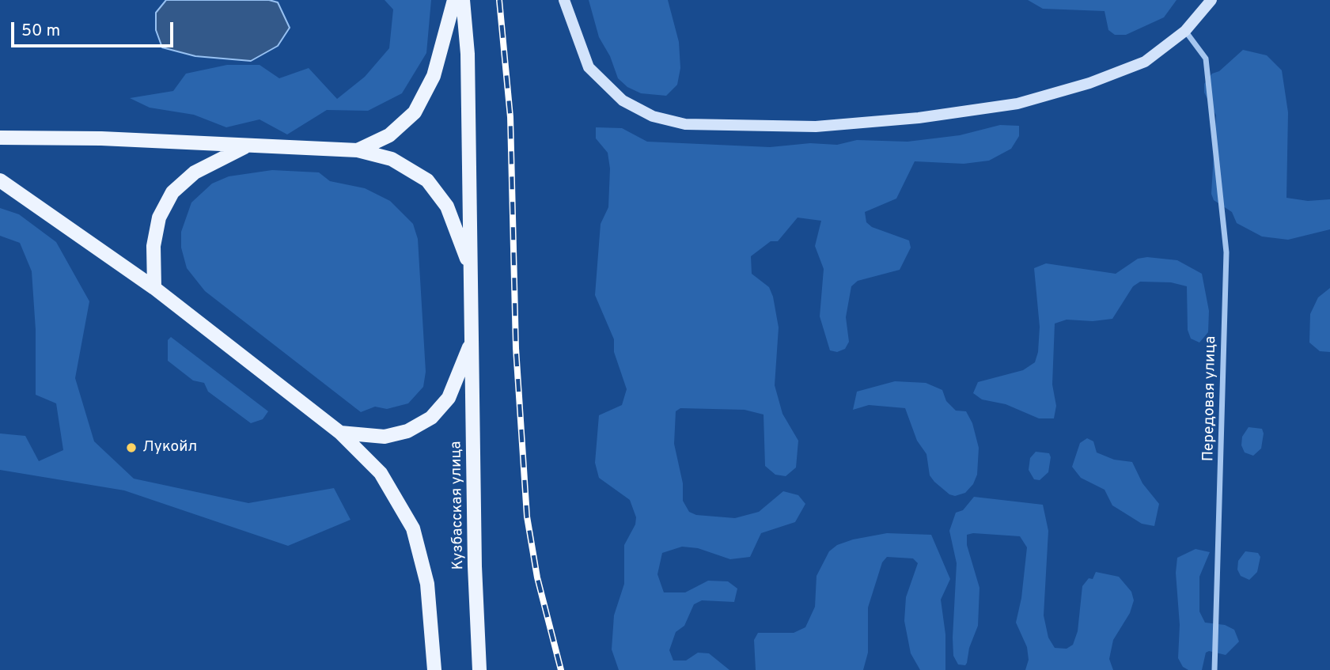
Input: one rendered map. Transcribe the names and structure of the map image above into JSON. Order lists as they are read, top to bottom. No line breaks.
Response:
{"streets":{"main road":["Кузбасская улица"],"street":["Передовая улица"]},"places":["Лукойл"],"scale_bar":"50 m"}
